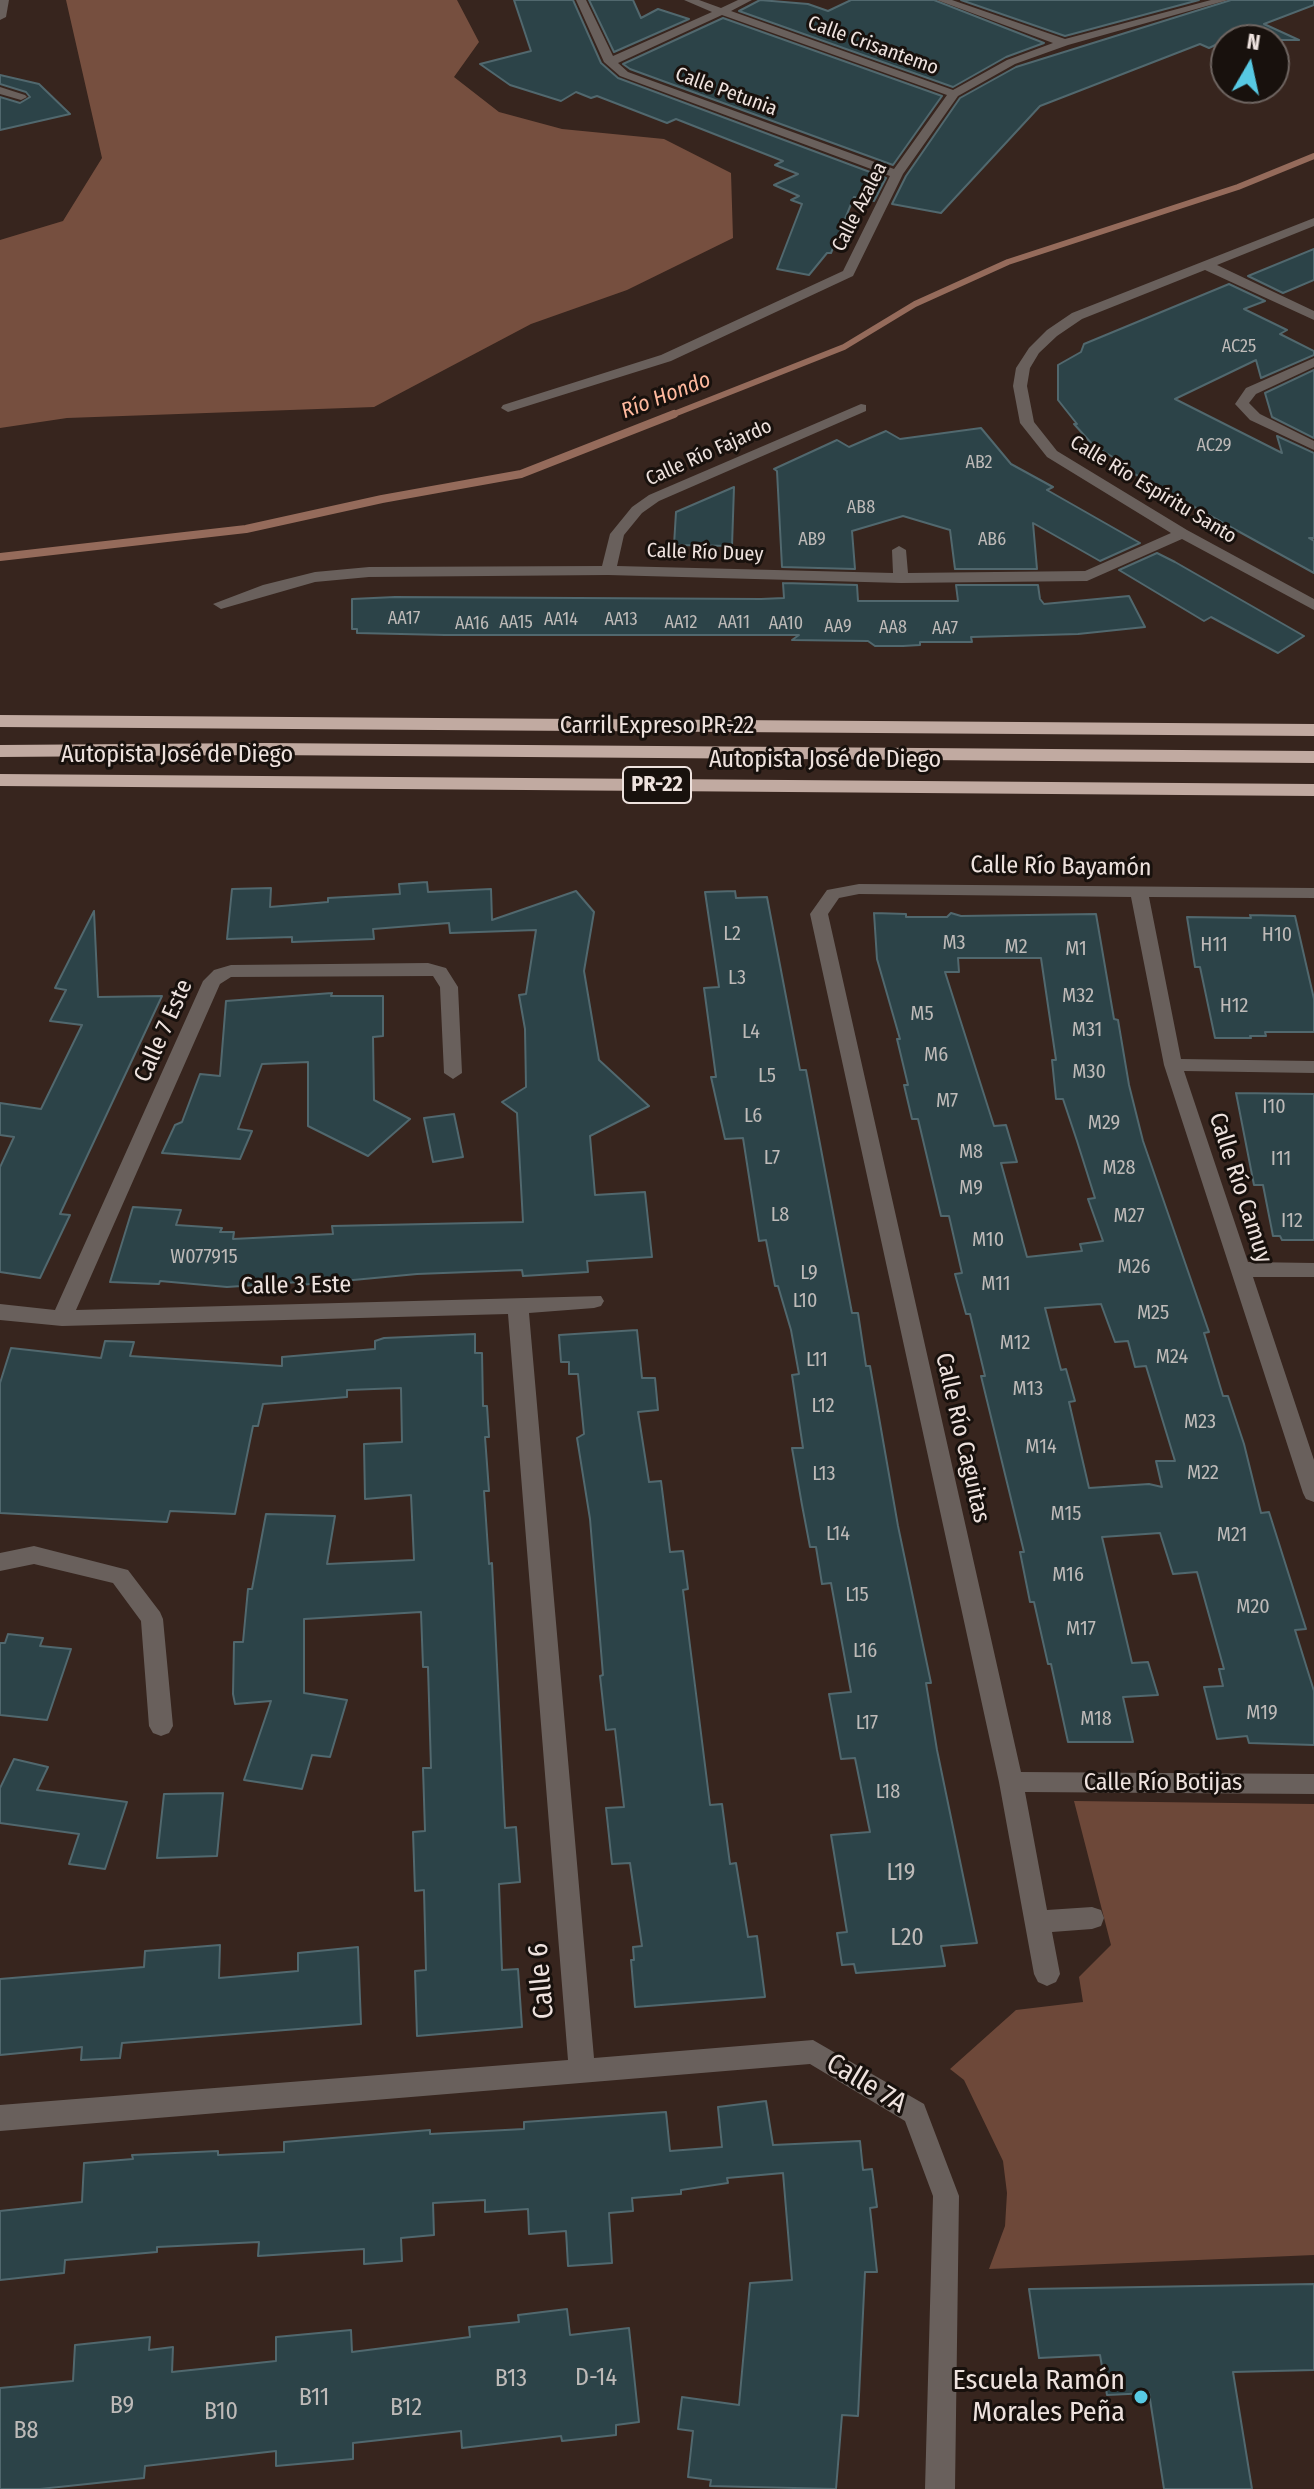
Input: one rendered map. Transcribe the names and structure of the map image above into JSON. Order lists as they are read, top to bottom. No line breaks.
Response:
{"streets":{"highway":["Carril Expreso PR-22","Autopista José de Diego","PR-22"],"street":["Calle Crisantemo","Calle Petunia","Calle Azalea","Calle Río Fajardo","Calle Río Espíritu Santo","Calle Río Duey","Calle Río Bayamón","Calle 7 Este","Calle Río Camuy","Calle 3 Este","Calle Río Caguitas","Calle Río Botijas","Calle 6","Calle 7A"]},"crossings":[["Calle Crisantemo","Calle Azalea"],["Calle Petunia","Calle Azalea"],["Calle Río Fajardo","Calle Río Duey"],["Calle Río Espíritu Santo","Calle Río Duey"],["Calle Río Bayamón","Calle Río Camuy"],["Calle Río Bayamón","Calle Río Caguitas"],["Calle 7 Este","Calle 3 Este"],["Calle 3 Este","Calle 6"],["Calle Río Caguitas","Calle Río Botijas"],["Calle 6","Calle 7A"]],"water":["Río Hondo"],"places":["Escuela Ramón Morales Peña"],"house_numbers":["AC25","AC29","AB2","AB8","AB9","AB6","AA17","AA14","AA13","AA15","AA12","AA11","AA16","AA10","AA9","AA8","AA7","L2","H10","M3","H11","M2","M1","L3","M32","H12","M5","M31","L4","M6","M30","L5","M7","I10","L6","M29","M8","L7","I11","M28","M9","L8","M27","I12","M10","W077915","M26","L9","M11","L10","M25","M12","M24","L11","M13","L12","M23","M14","M22","L13","M15","L14","M21","M16","L15","M20","M17","L16","M19","M18","L17","L18","L19","L20","D-14","B13","B11","B9","B12","B10","B8"],"north":"top"}
